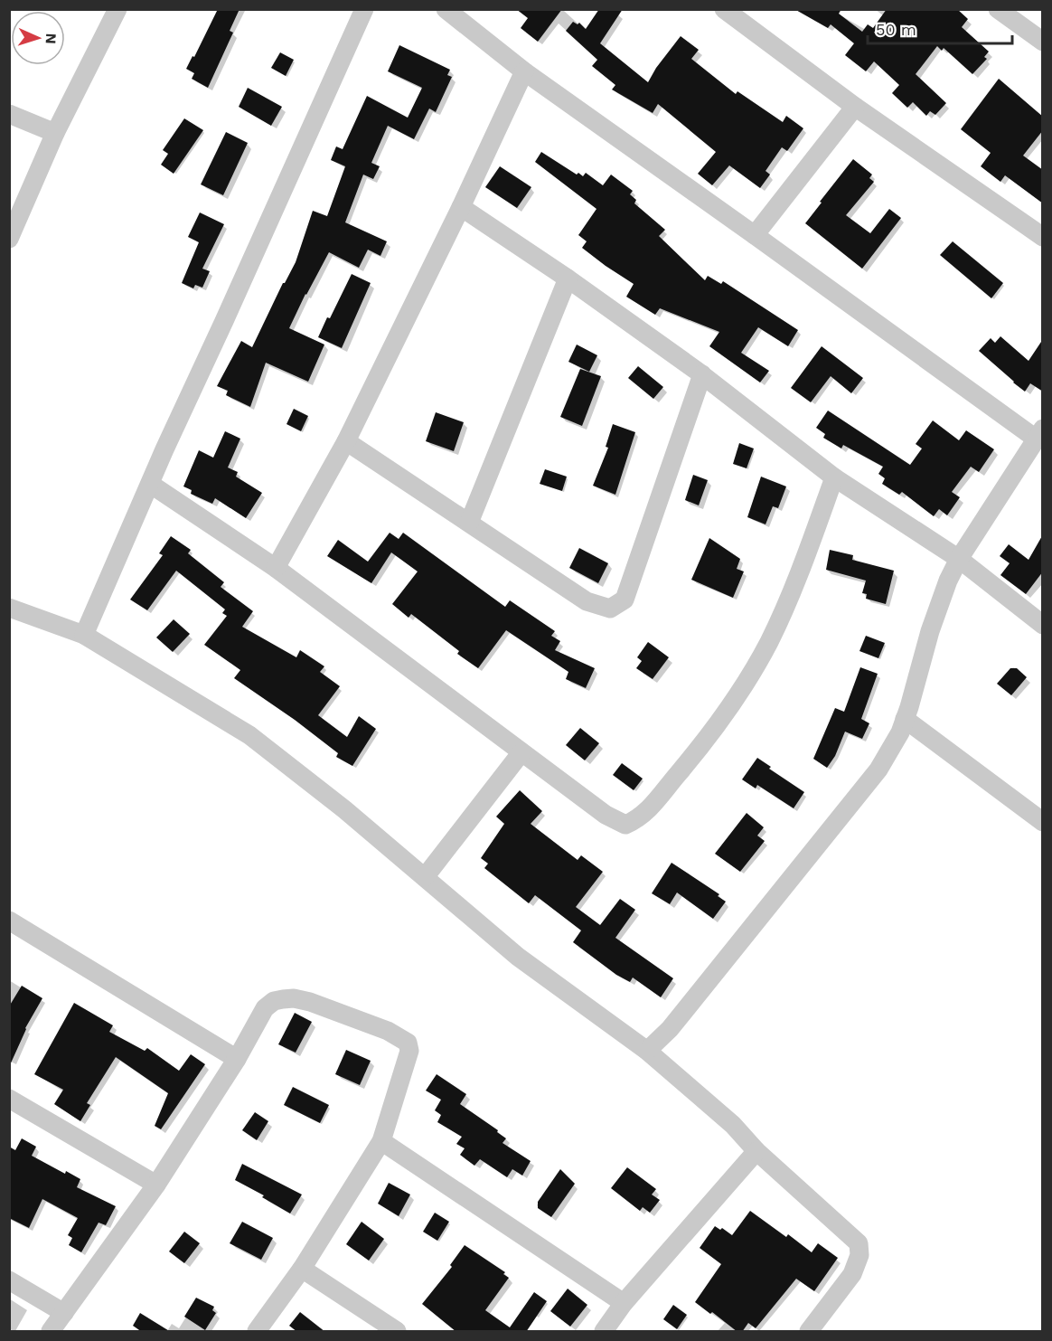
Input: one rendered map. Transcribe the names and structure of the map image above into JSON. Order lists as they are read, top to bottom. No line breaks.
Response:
{"scale_bar":"50 m","north":"right"}
